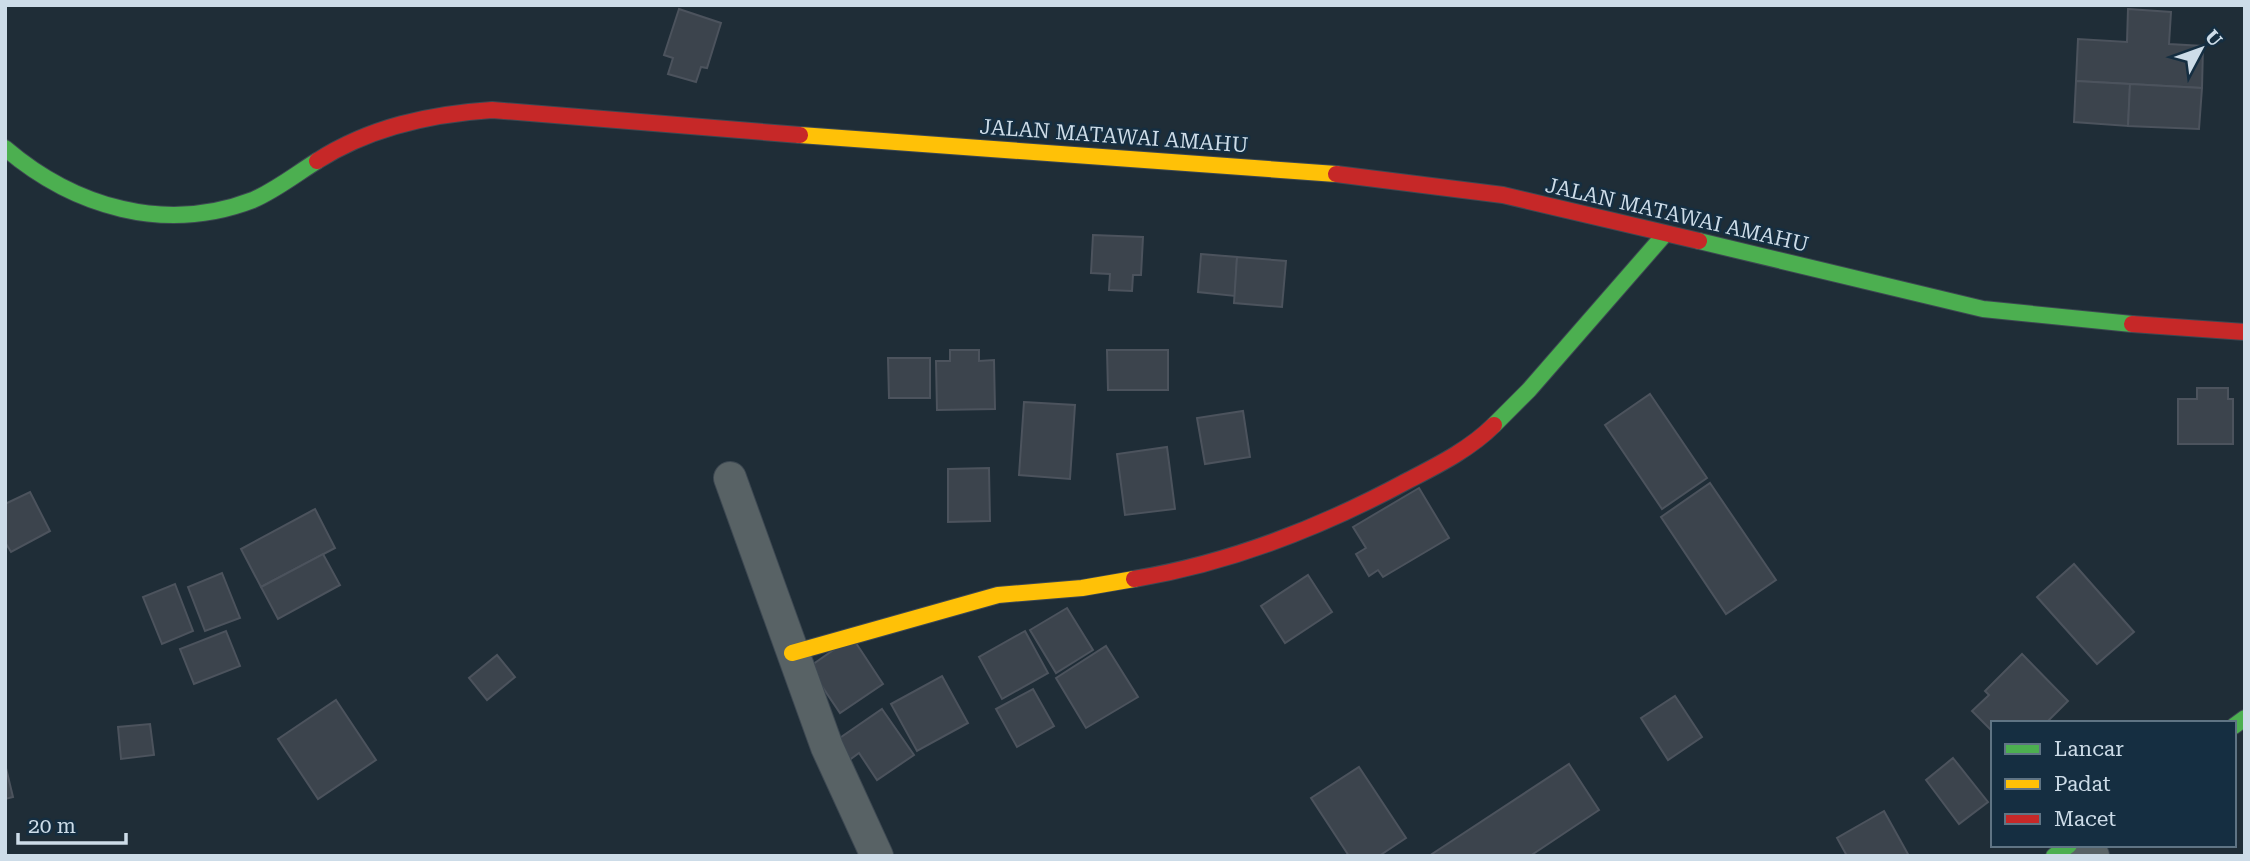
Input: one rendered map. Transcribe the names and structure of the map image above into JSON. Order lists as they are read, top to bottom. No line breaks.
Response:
{"streets":{"main road":["JALAN MATAWAI AMAHU"]},"legend":["Lancar","Padat","Macet"],"scale_bar":"20 m","north":"top right"}
